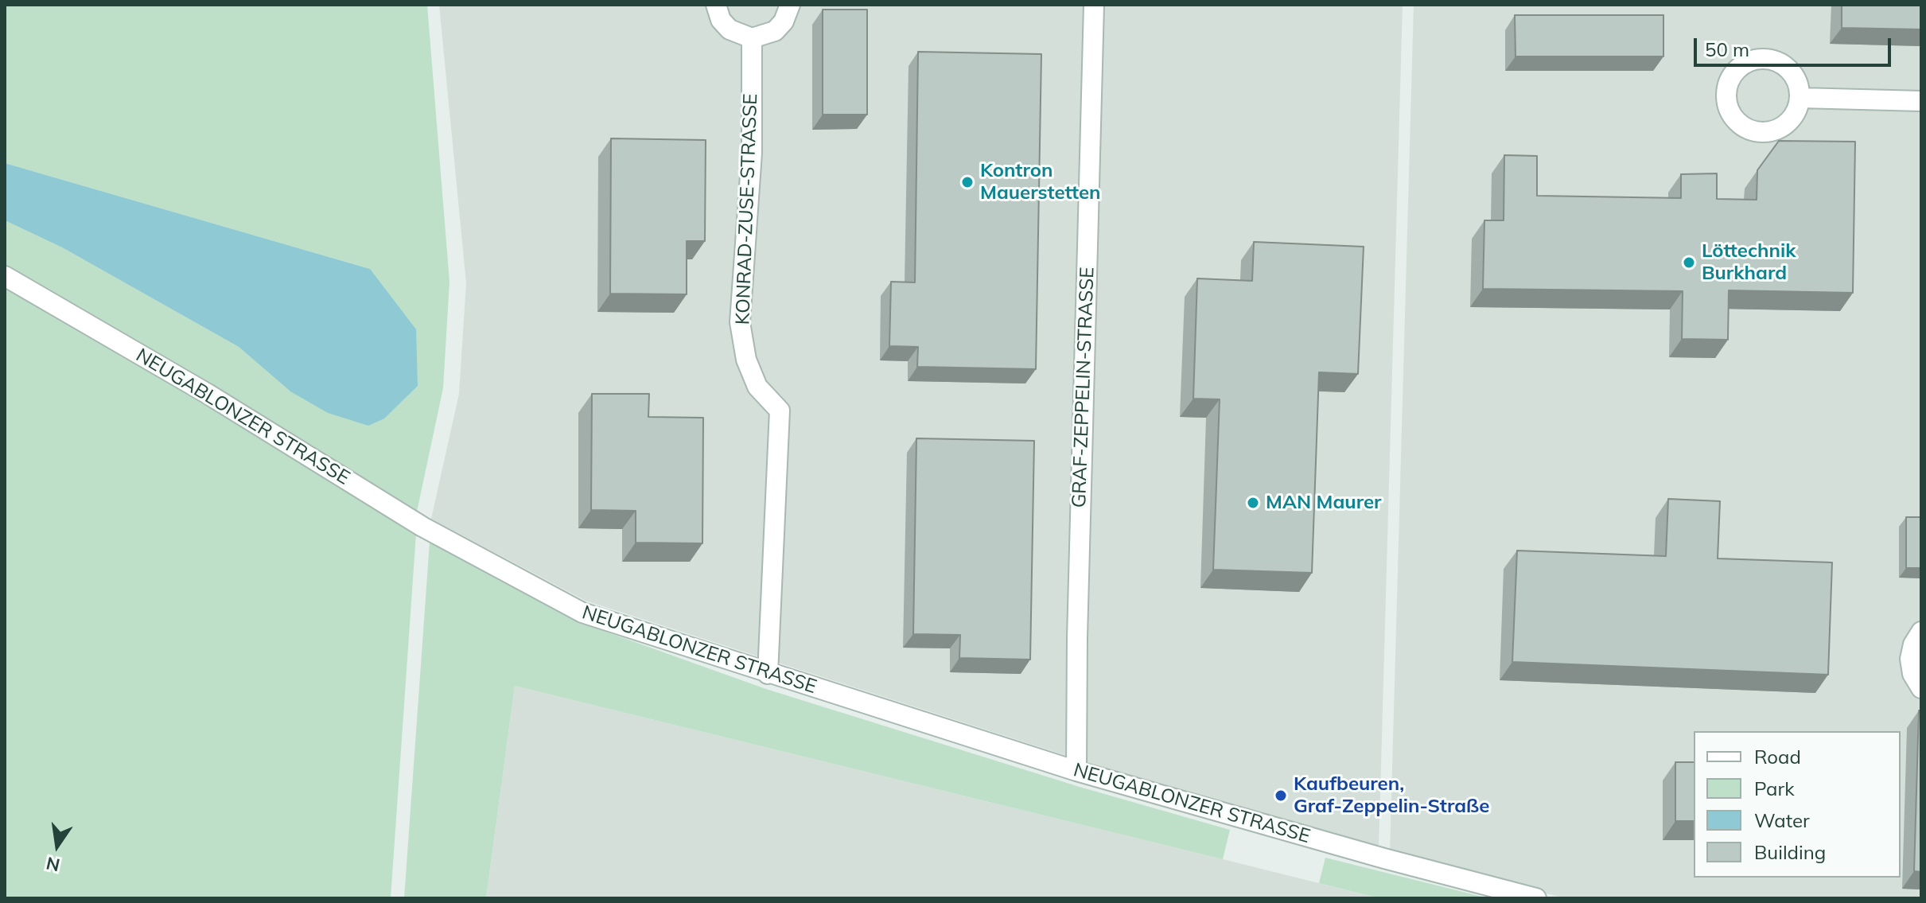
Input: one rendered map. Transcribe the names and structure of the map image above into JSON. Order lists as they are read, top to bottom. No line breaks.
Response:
{"streets":{"street":["KONRAD-ZUSE-STRASSE","GRAF-ZEPPELIN-STRASSE","NEUGABLONZER STRASSE"]},"crossings":[["KONRAD-ZUSE-STRASSE","NEUGABLONZER STRASSE"],["GRAF-ZEPPELIN-STRASSE","NEUGABLONZER STRASSE"]],"places":["Kontron Mauerstetten","Löttechnik Burkhard","MAN Maurer","Kaufbeuren, Graf-Zeppelin-Straße"],"legend":["Road","Park","Water","Building"],"scale_bar":"50 m","north":"bottom"}
